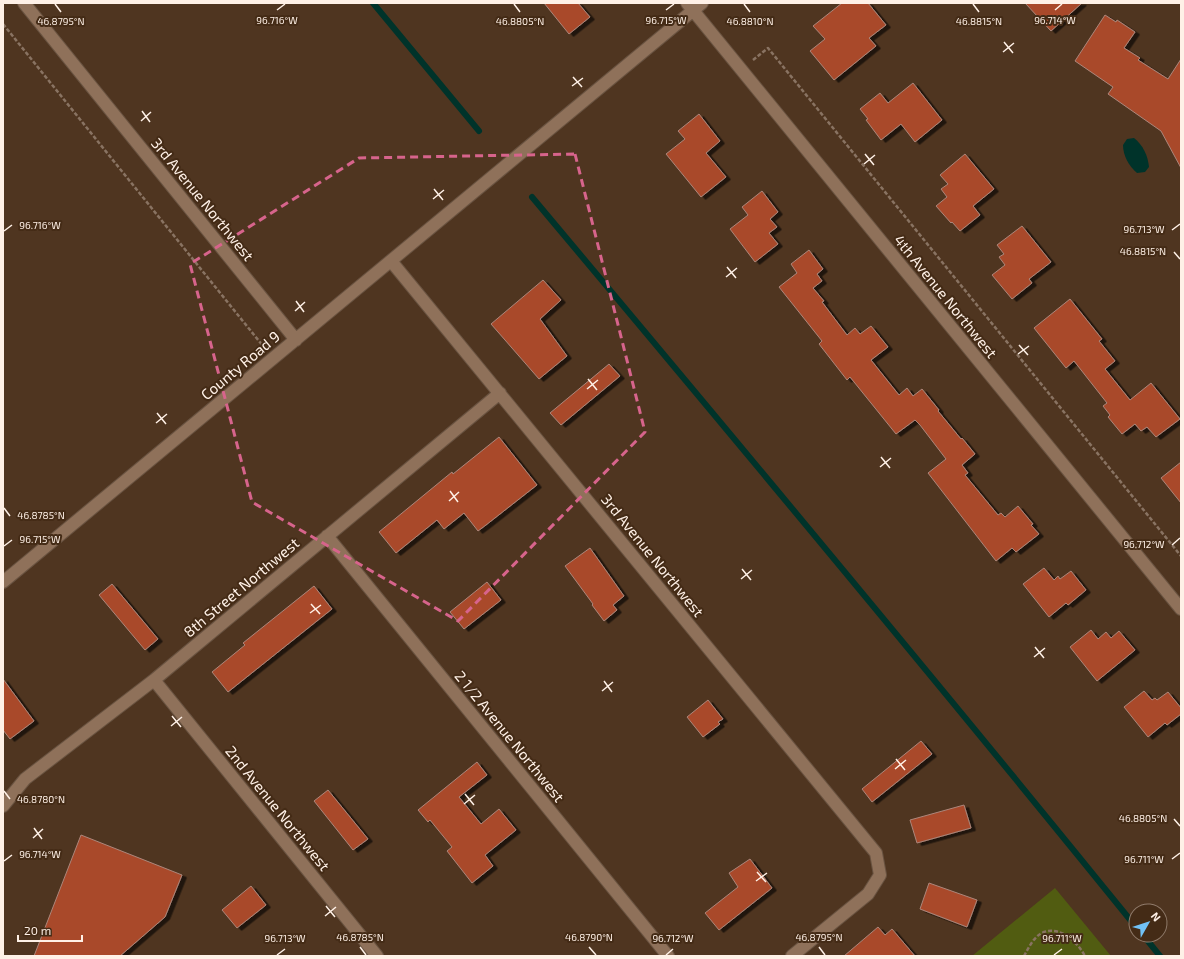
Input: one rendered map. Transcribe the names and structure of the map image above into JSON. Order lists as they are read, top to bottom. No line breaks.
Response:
{"streets":{"street":["3rd Avenue Northwest","4th Avenue Northwest","County Road 9","8th Street Northwest","2 1/2 Avenue Northwest","2nd Avenue Northwest"]},"crossings":[["3rd Avenue Northwest","County Road 9"],["3rd Avenue Northwest","8th Street Northwest"],["4th Avenue Northwest","County Road 9"],["8th Street Northwest","2 1/2 Avenue Northwest"],["8th Street Northwest","2nd Avenue Northwest"]],"scale_bar":"20 m","north":"top right","coordinates":["96.715°W","96.714°W","96.716°W","46.8795°N","46.8810°N","46.8815°N","46.8805°N","96.713°W","46.8785°N","96.712°W","46.8780°N","96.711°W","46.8790°N"]}
